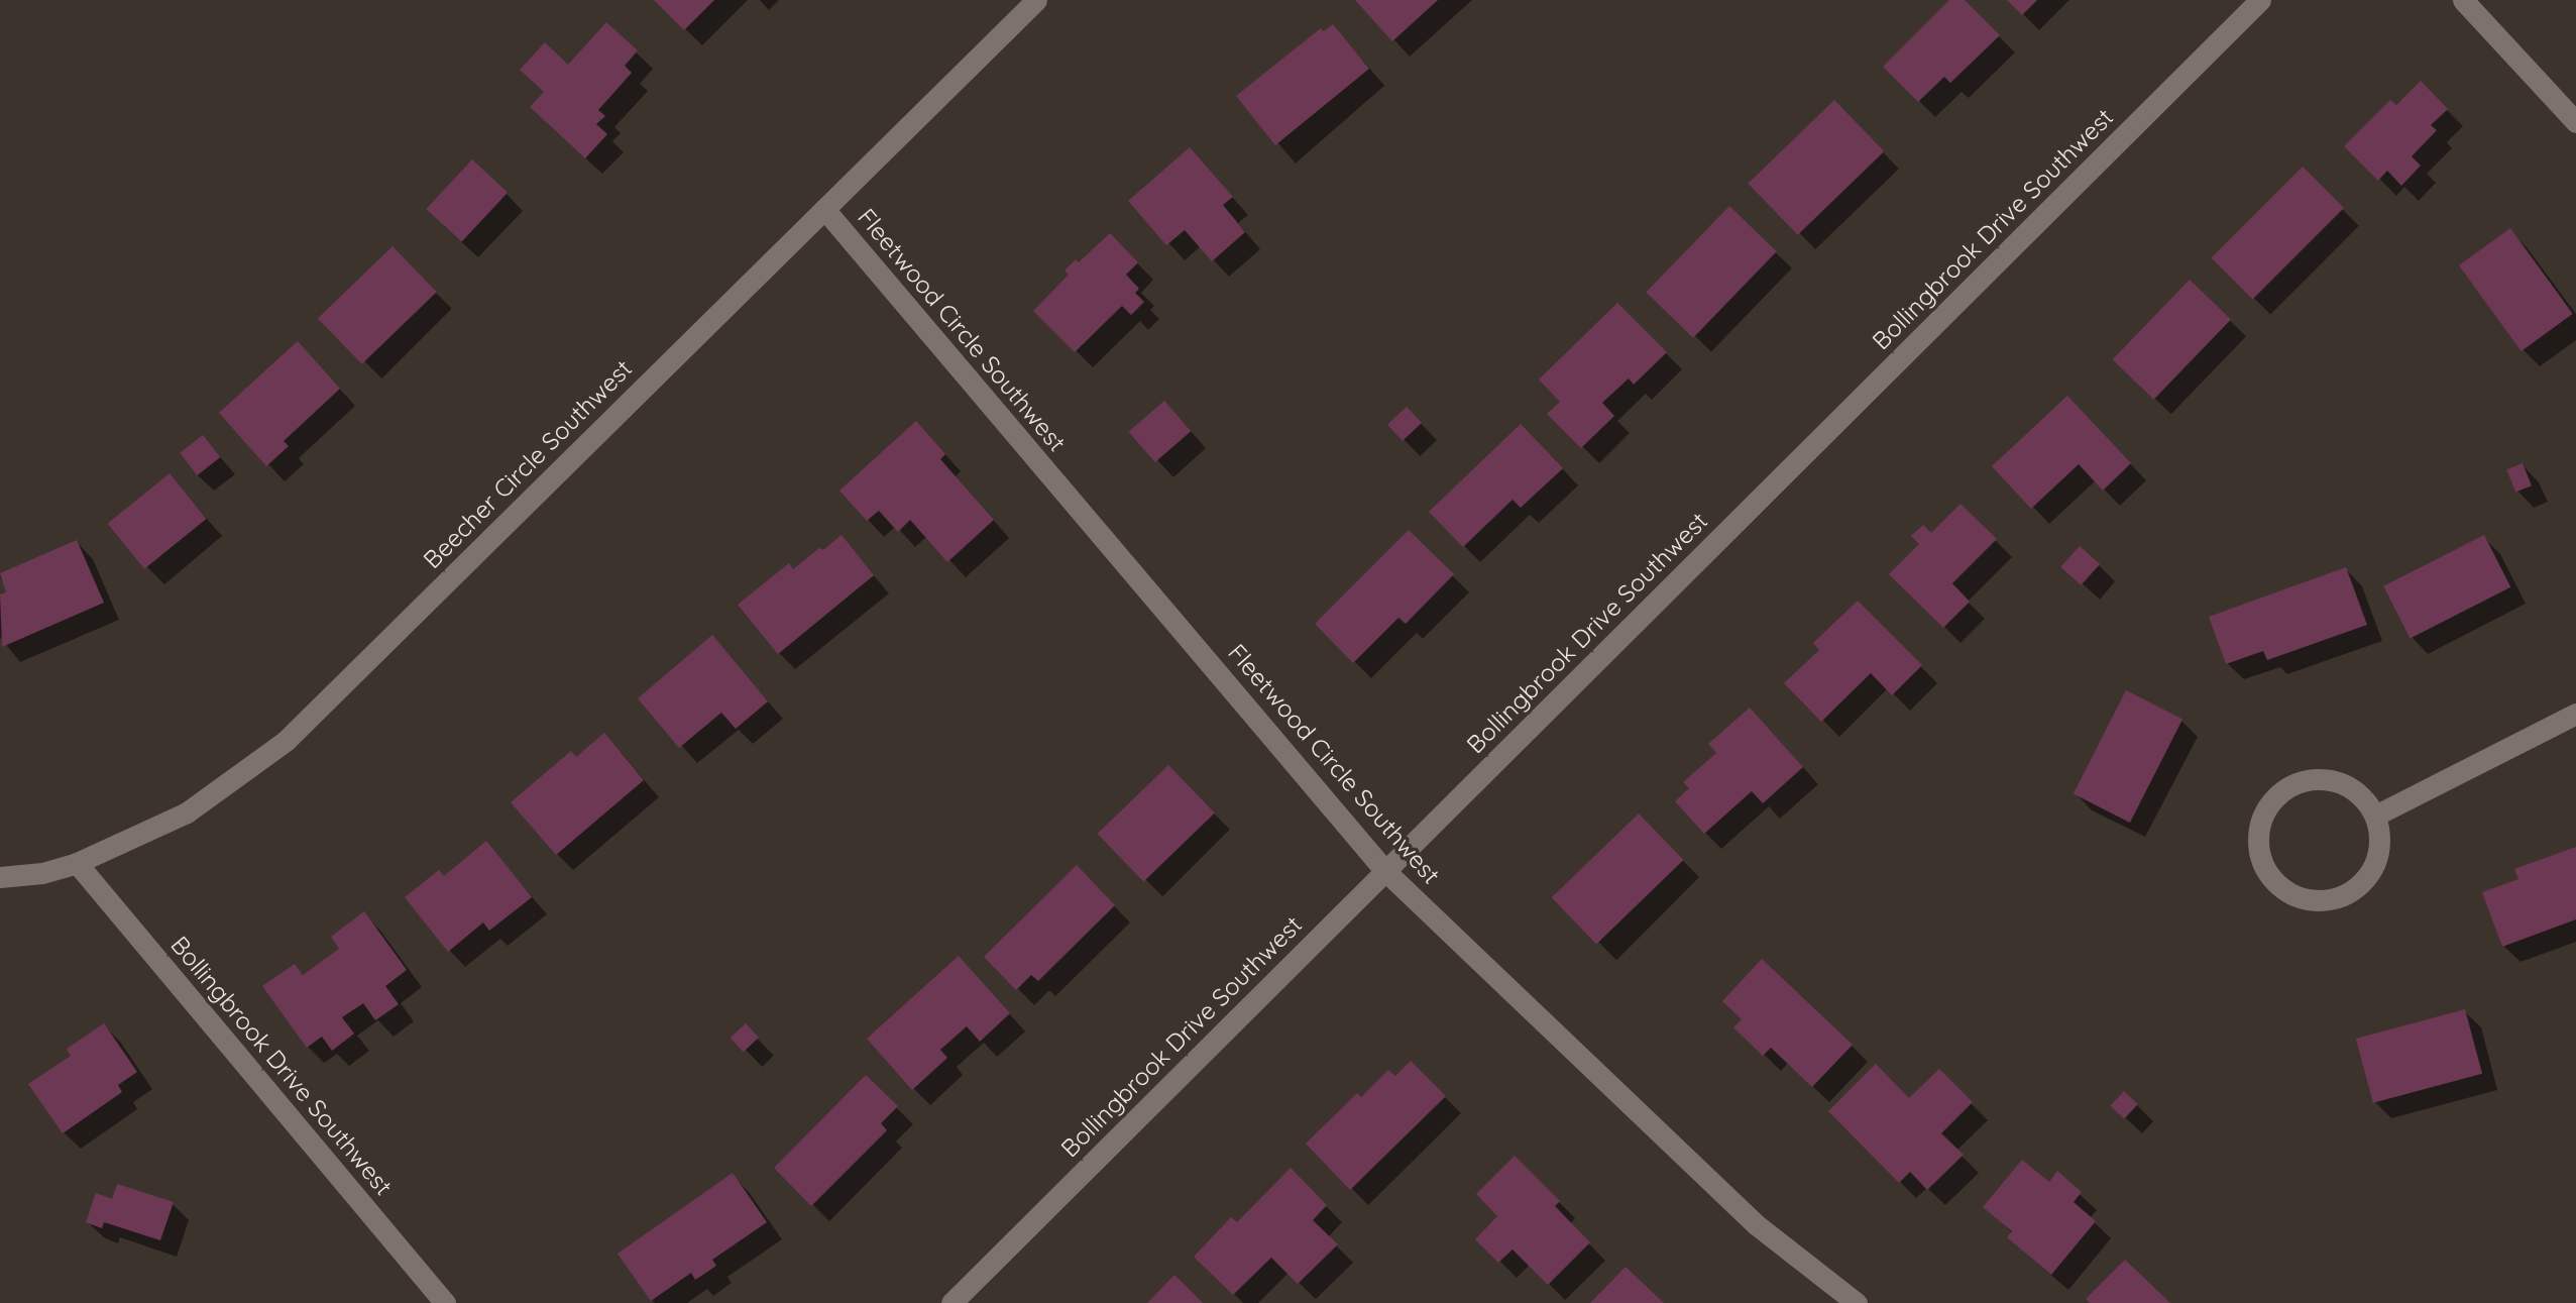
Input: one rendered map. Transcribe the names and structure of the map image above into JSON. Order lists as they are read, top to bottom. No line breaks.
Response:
{"streets":{"street":["Bollingbrook Drive Southwest","Fleetwood Circle Southwest","Beecher Circle Southwest"]},"crossings":[["Bollingbrook Drive Southwest","Fleetwood Circle Southwest"],["Bollingbrook Drive Southwest","Beecher Circle Southwest"],["Fleetwood Circle Southwest","Beecher Circle Southwest"]]}
